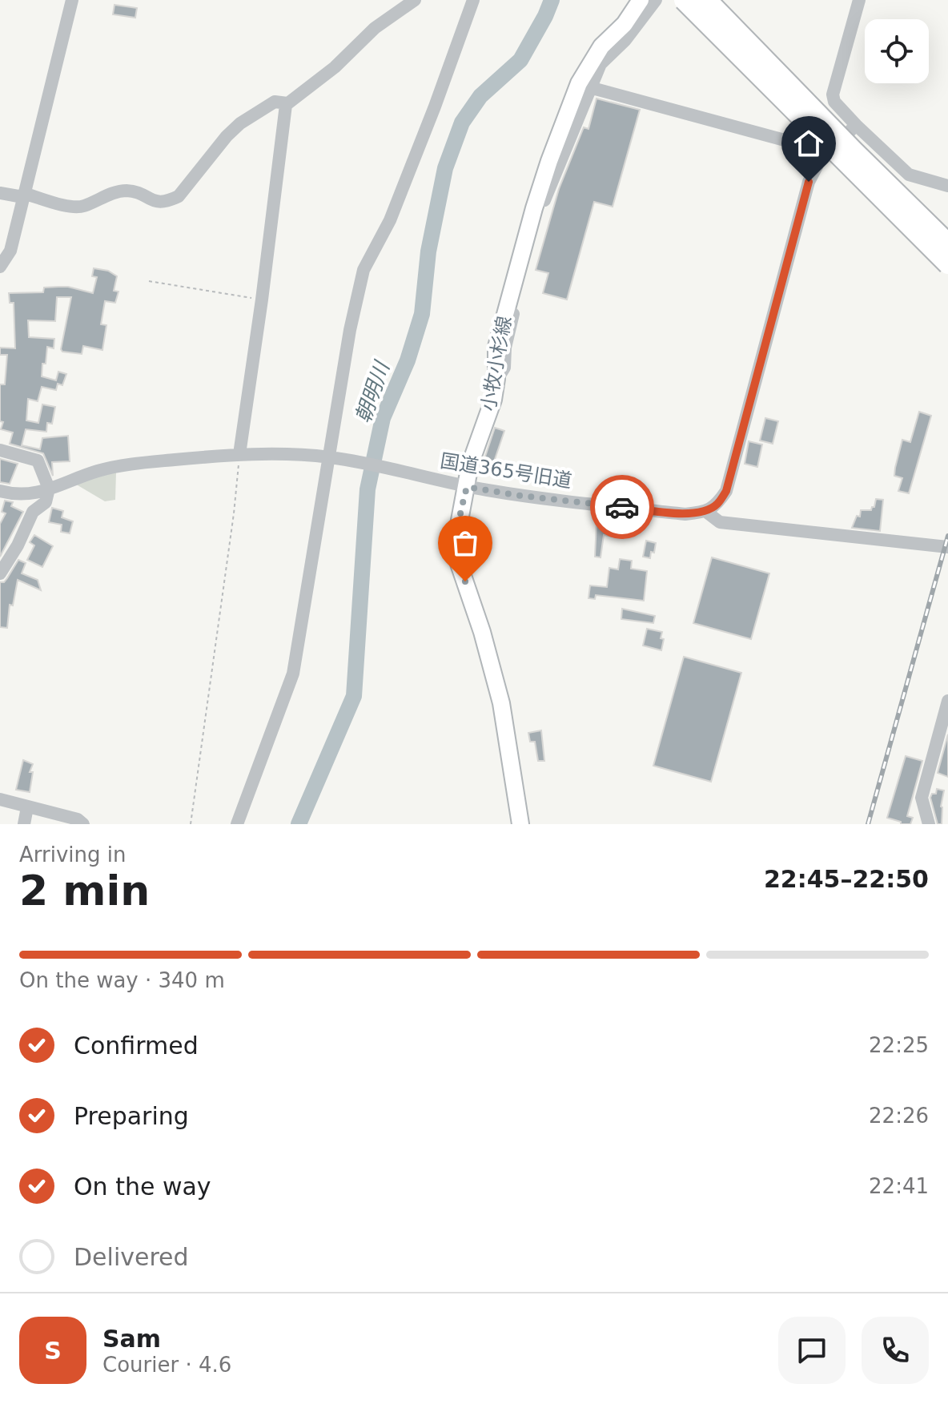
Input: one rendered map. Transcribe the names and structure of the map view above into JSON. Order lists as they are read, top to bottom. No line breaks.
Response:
{"streets":{"main road":["小牧小杉線"],"street":["国道365号旧道"]},"crossings":[["小牧小杉線","国道365号旧道"]],"water":["朝明川"],"page":{"heading":["2 min","Arriving in","22:45–22:50"],"panel":["Sam","Courier · 4.6"],"bar":"On the way · 340 m","list":[["Confirmed","22:25"],["Preparing","22:26"],["On the way","22:41"],"Delivered"],"round":"S"}}
